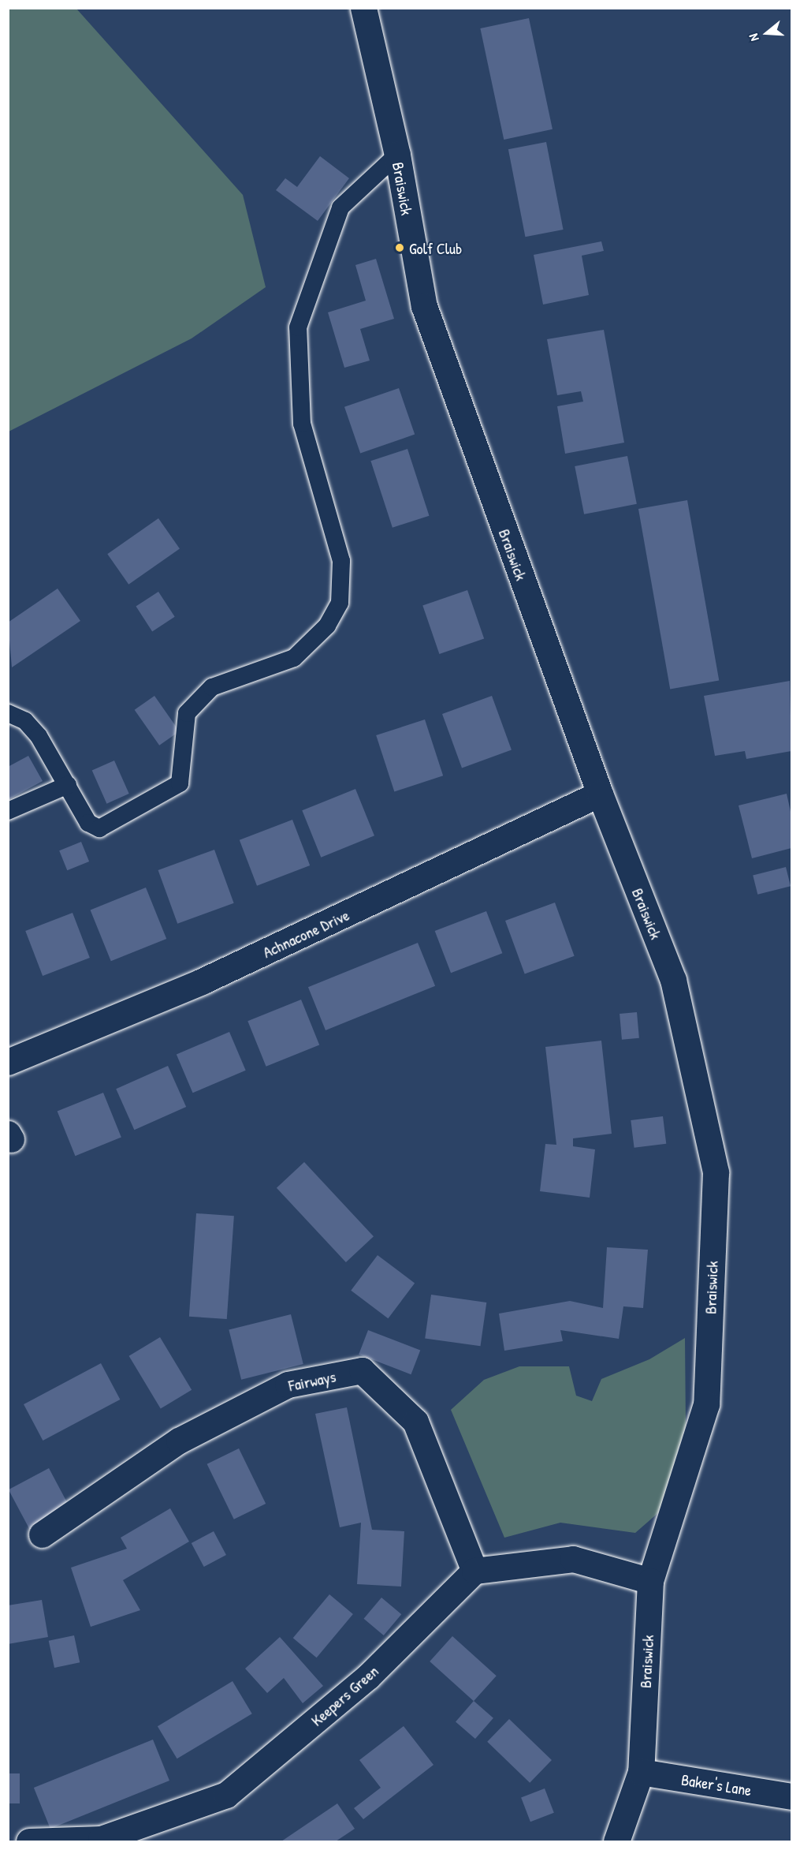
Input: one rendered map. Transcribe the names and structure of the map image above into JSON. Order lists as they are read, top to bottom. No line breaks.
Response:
{"streets":{"street":["Braiswick","Achnacone Drive","Fairways","Keepers Green","Baker's Lane"]},"crossings":[["Braiswick","Achnacone Drive"],["Braiswick","Baker's Lane"],["Fairways","Keepers Green"]],"places":["Golf Club"],"north":"left"}
